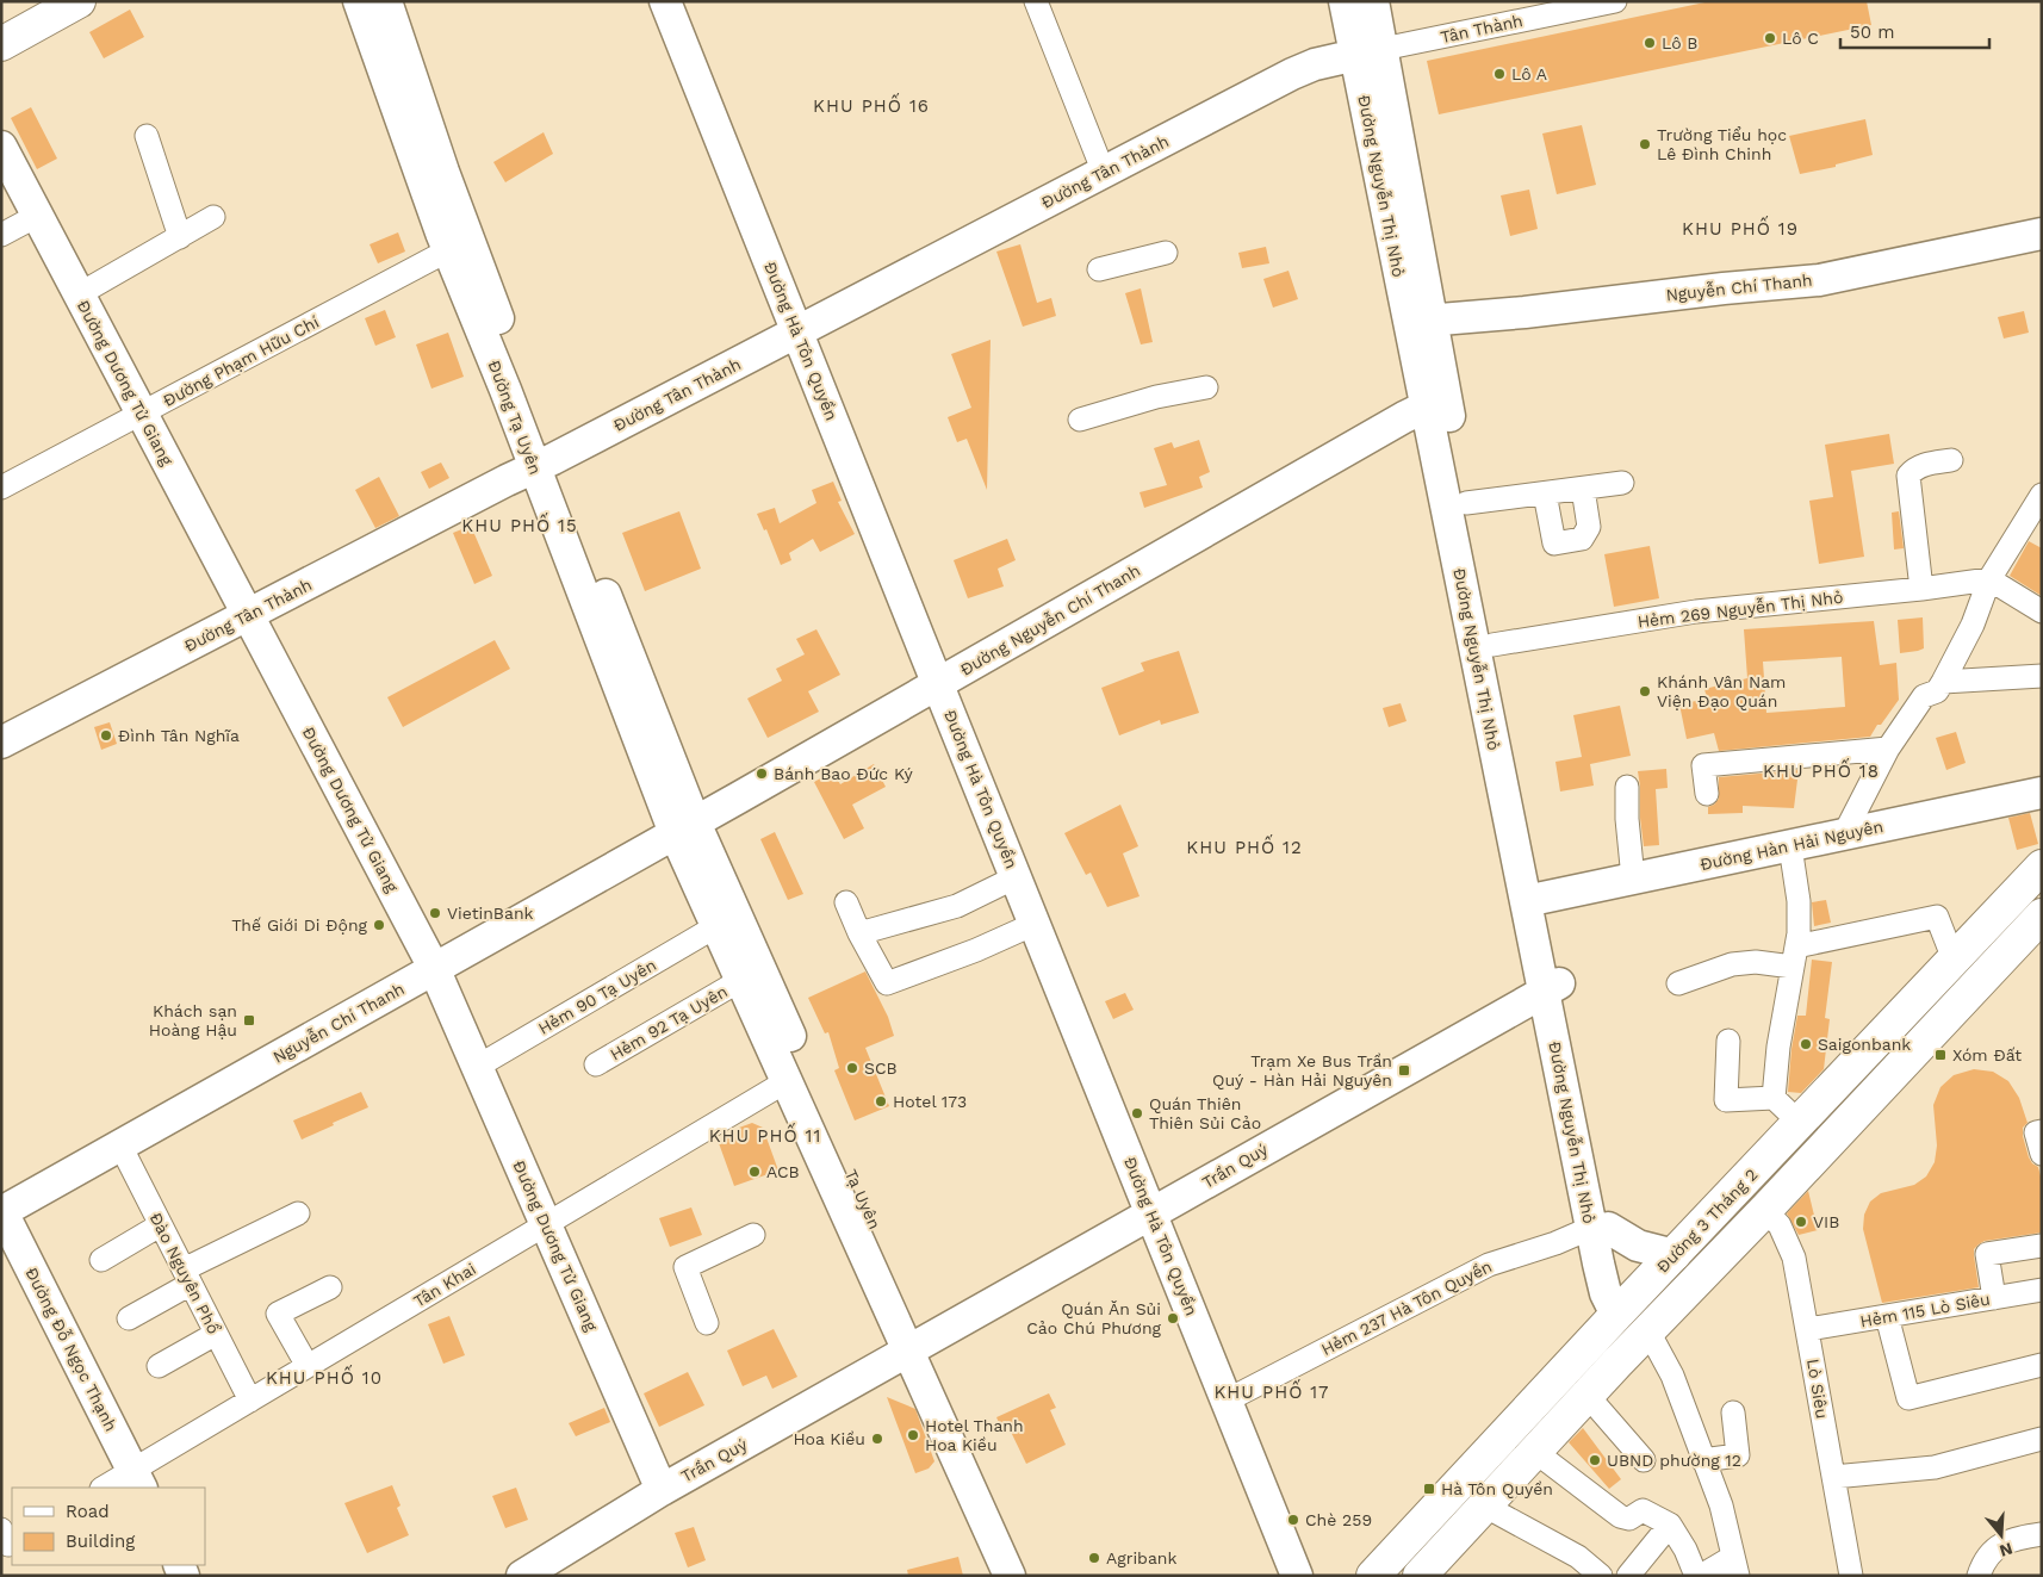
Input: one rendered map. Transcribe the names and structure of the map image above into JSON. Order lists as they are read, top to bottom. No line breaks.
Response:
{"streets":{"main road":["Đường 3 Tháng 2"],"street":["Tân Thành","Đường Tân Thành","Đường Nguyễn Thị Nhỏ","Nguyễn Chí Thanh","Đường Hà Tôn Quyền","Đường Phạm Hữu Chí","Đường Dương Tử Giang","Đường Tạ Uyên","Hẻm 269 Nguyễn Thị Nhỏ","Đường Nguyễn Chí Thanh","Đường Hàn Hải Nguyên","Hẻm 90 Tạ Uyên","Hẻm 92 Tạ Uyên","Trần Quý","Tạ Uyên","Đào Nguyên Phổ","Tân Khai","Hẻm 237 Hà Tôn Quyền","Hẻm 115 Lò Siêu","Đường Đỗ Ngọc Thạnh","Lò Siêu"]},"crossings":[["Tân Thành","Đường Tân Thành"],["Tân Thành","Đường Nguyễn Thị Nhỏ"],["Đường Tân Thành","Đường Nguyễn Thị Nhỏ"],["Đường Tân Thành","Đường Hà Tôn Quyền"],["Đường Tân Thành","Đường Dương Tử Giang"],["Đường Tân Thành","Đường Tạ Uyên"],["Đường Nguyễn Thị Nhỏ","Nguyễn Chí Thanh"],["Đường Nguyễn Thị Nhỏ","Hẻm 269 Nguyễn Thị Nhỏ"],["Đường Nguyễn Thị Nhỏ","Đường Nguyễn Chí Thanh"],["Đường Nguyễn Thị Nhỏ","Đường Hàn Hải Nguyên"],["Đường Nguyễn Thị Nhỏ","Trần Quý"],["Đường Nguyễn Thị Nhỏ","Đường 3 Tháng 2"],["Đường Nguyễn Thị Nhỏ","Hẻm 237 Hà Tôn Quyền"],["Nguyễn Chí Thanh","Đường Dương Tử Giang"],["Nguyễn Chí Thanh","Đường Tạ Uyên"],["Nguyễn Chí Thanh","Đường Nguyễn Chí Thanh"],["Nguyễn Chí Thanh","Tạ Uyên"],["Nguyễn Chí Thanh","Đào Nguyên Phổ"],["Nguyễn Chí Thanh","Đường Đỗ Ngọc Thạnh"],["Đường Hà Tôn Quyền","Đường Nguyễn Chí Thanh"],["Đường Hà Tôn Quyền","Trần Quý"],["Đường Hà Tôn Quyền","Hẻm 237 Hà Tôn Quyền"],["Đường Phạm Hữu Chí","Đường Dương Tử Giang"],["Đường Phạm Hữu Chí","Đường Tạ Uyên"],["Đường Dương Tử Giang","Hẻm 90 Tạ Uyên"],["Đường Dương Tử Giang","Trần Quý"],["Đường Dương Tử Giang","Tân Khai"],["Đường Tạ Uyên","Đường Nguyễn Chí Thanh"],["Đường Tạ Uyên","Tạ Uyên"],["Đường Nguyễn Chí Thanh","Tạ Uyên"],["Hẻm 90 Tạ Uyên","Tạ Uyên"],["Hẻm 92 Tạ Uyên","Tạ Uyên"],["Trần Quý","Tạ Uyên"],["Tạ Uyên","Tân Khai"],["Đường 3 Tháng 2","Lò Siêu"],["Đào Nguyên Phổ","Tân Khai"],["Tân Khai","Đường Đỗ Ngọc Thạnh"],["Hẻm 115 Lò Siêu","Lò Siêu"]],"districts":["KHU PHỐ 16","KHU PHỐ 19","KHU PHỐ 15","KHU PHỐ 18","KHU PHỐ 12","KHU PHỐ 11","KHU PHỐ 10","KHU PHỐ 17"],"places":{"other":["Lô C","Lô B","Lô A","Trường Tiểu học Lê Đình Chinh","Khánh Vân Nam Viện Đạo Quán","Đình Tân Nghĩa","Bánh Bao Đức Ký","VietinBank","Thế Giới Di Động","Saigonbank","SCB","Hotel 173","Quán Thiên Thiên Sủi Cảo","ACB","VIB","Quán Ăn Sủi Cảo Chú Phương","Hotel Thanh Hoa Kiều","Hoa Kiều","UBND phường 12","Chè 259","Agribank"],"transit":["Khách sạn Hoàng Hậu","Xóm Đất","Trạm Xe Bus Trần Quý - Hàn Hải Nguyên","Hà Tôn Quyền"]},"legend":["Road","Building"],"scale_bar":"50 m","north":"bottom"}
